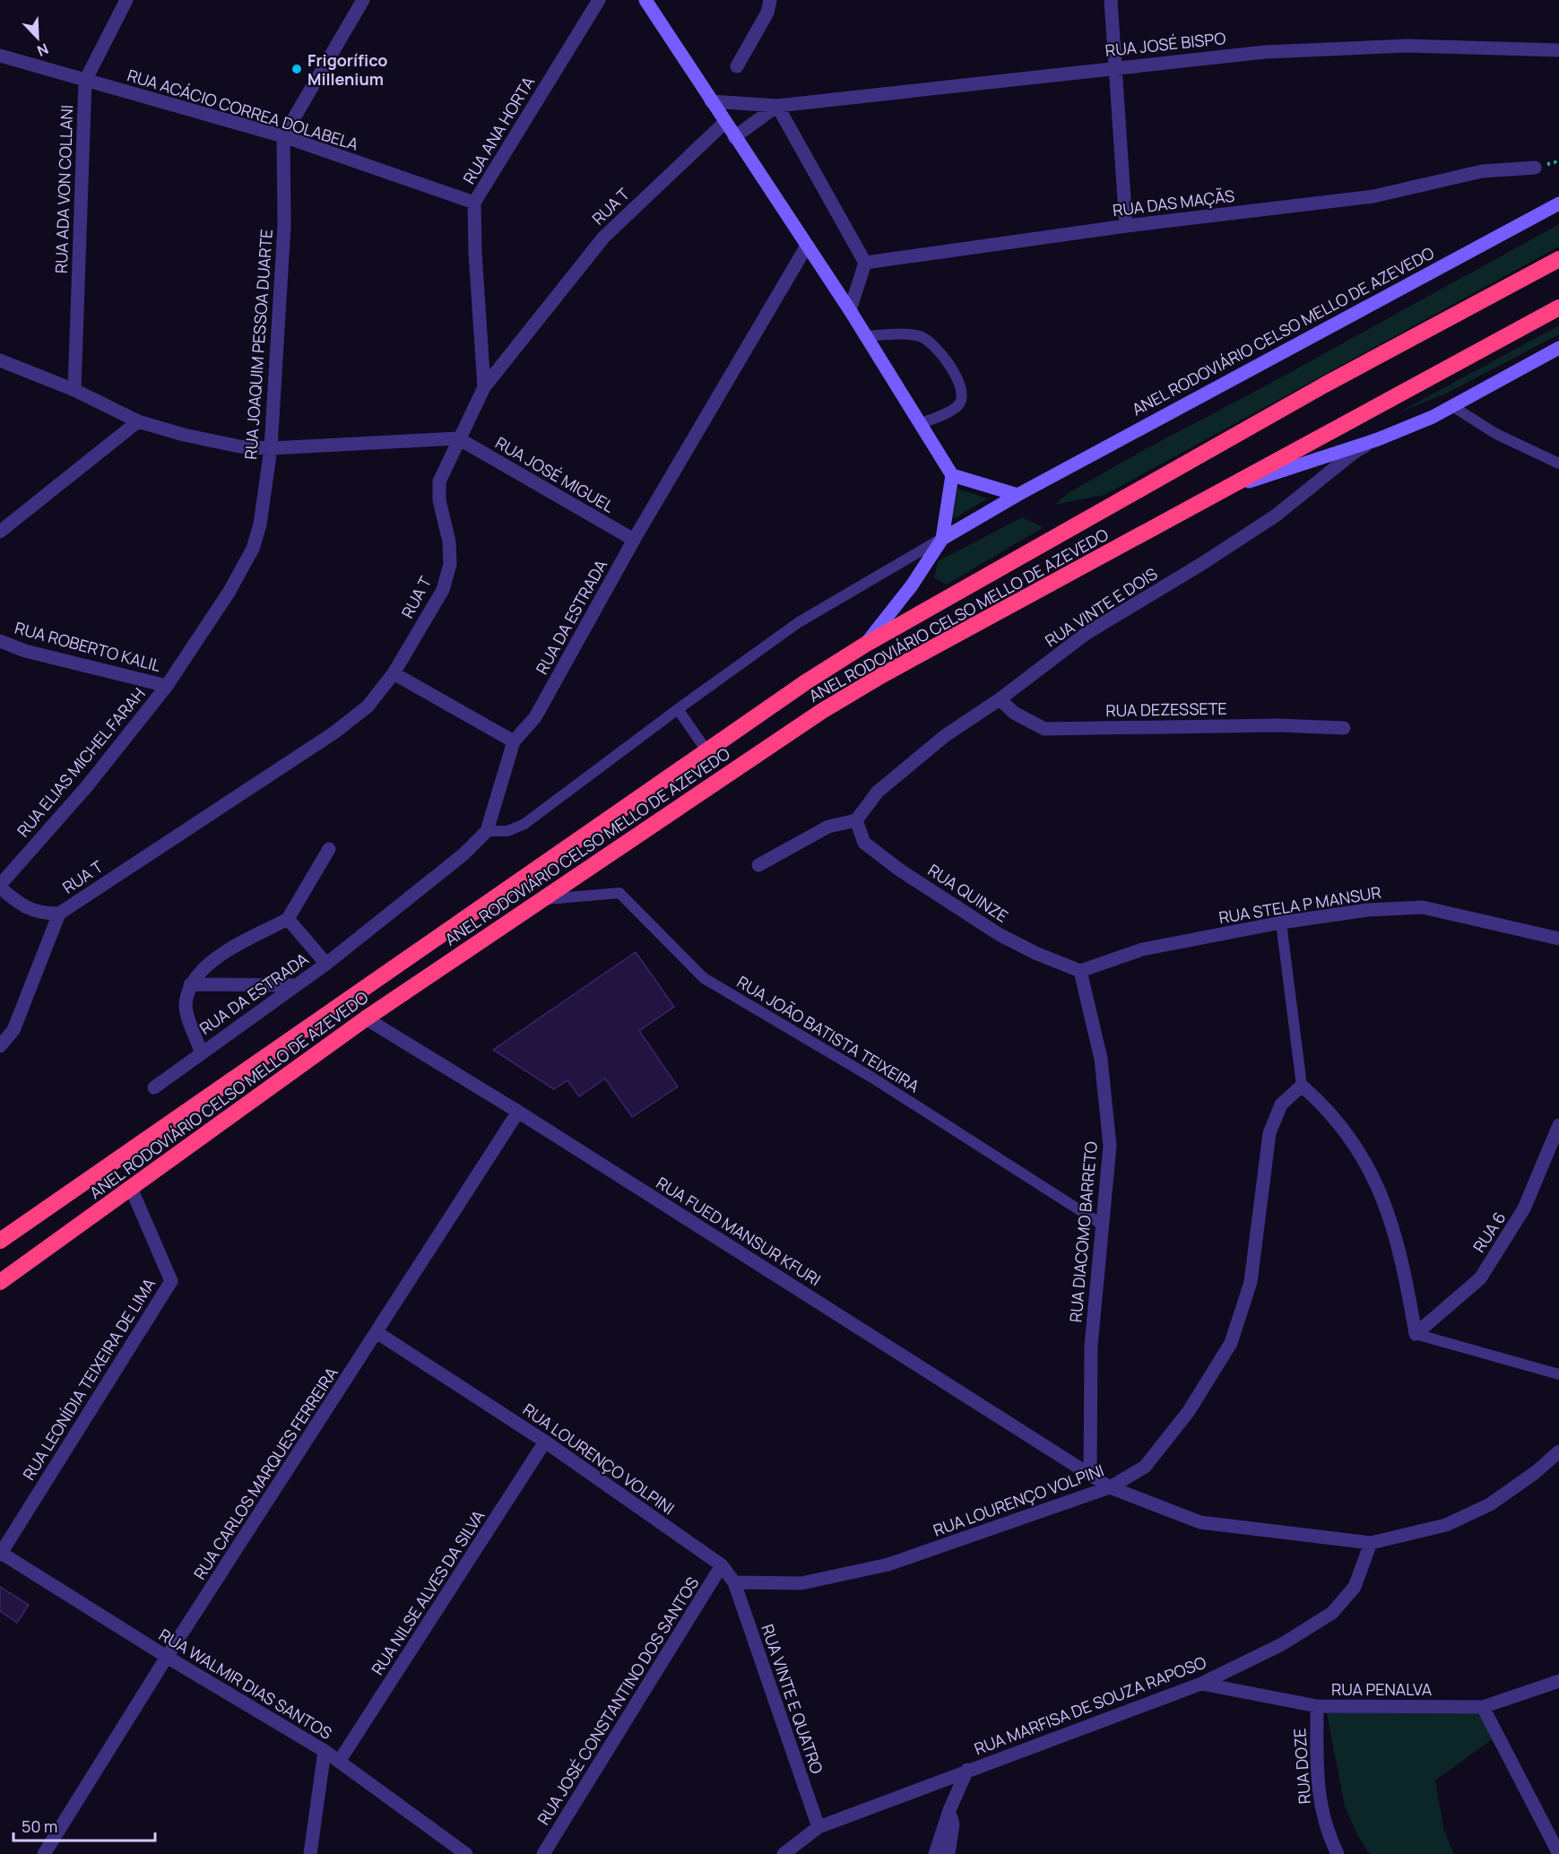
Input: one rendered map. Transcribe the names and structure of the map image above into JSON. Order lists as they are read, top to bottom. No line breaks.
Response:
{"streets":{"highway":["ANEL RODOVIÁRIO CELSO MELLO DE AZEVEDO"],"street":["RUA JOSÉ BISPO","RUA ACÁCIO CORREA DOLABELA","RUA ANA HORTA","RUA ADA VON COLLANI","RUA DAS MAÇÃS","RUA T","RUA JOAQUIM PESSOA DUARTE","RUA JOSÉ MIGUEL","RUA VINTE E DOIS","RUA DA ESTRADA","RUA ROBERTO KALIL","RUA DEZESSETE","RUA ELIAS MICHEL FARAH","RUA QUINZE","RUA STELA P MANSUR","RUA FUED MANSUR KFURI","RUA DIACOMO BARRETO","RUA 6","RUA LEONÍDIA TEIXEIRA DE LIMA","RUA LOURENÇO VOLPINI","RUA CARLOS MARQUES FERREIRA","RUA NILSE ALVES DA SILVA","RUA WALMIR DIAS SANTOS","RUA PENALVA","RUA VINTE E QUATRO","RUA JOSÉ CONSTANTINO DOS SANTOS","RUA MARFISA DE SOUZA RAPOSO","RUA DOZE"],"lane":["RUA JOÃO BATISTA TEIXEIRA"]},"crossings":[["RUA ACÁCIO CORREA DOLABELA","RUA ANA HORTA"],["RUA ACÁCIO CORREA DOLABELA","RUA ADA VON COLLANI"],["RUA ACÁCIO CORREA DOLABELA","RUA JOAQUIM PESSOA DUARTE"],["RUA ANA HORTA","RUA T"],["RUA T","RUA JOSÉ MIGUEL"],["RUA T","RUA ELIAS MICHEL FARAH"],["ANEL RODOVIÁRIO CELSO MELLO DE AZEVEDO","RUA VINTE E DOIS"],["ANEL RODOVIÁRIO CELSO MELLO DE AZEVEDO","RUA JOÃO BATISTA TEIXEIRA"],["ANEL RODOVIÁRIO CELSO MELLO DE AZEVEDO","RUA FUED MANSUR KFURI"],["ANEL RODOVIÁRIO CELSO MELLO DE AZEVEDO","RUA LEONÍDIA TEIXEIRA DE LIMA"],["RUA JOAQUIM PESSOA DUARTE","RUA ROBERTO KALIL"],["RUA JOAQUIM PESSOA DUARTE","RUA ELIAS MICHEL FARAH"],["RUA JOSÉ MIGUEL","RUA DA ESTRADA"],["RUA VINTE E DOIS","RUA DEZESSETE"],["RUA VINTE E DOIS","RUA QUINZE"],["RUA ROBERTO KALIL","RUA ELIAS MICHEL FARAH"],["RUA QUINZE","RUA STELA P MANSUR"],["RUA QUINZE","RUA DIACOMO BARRETO"],["RUA STELA P MANSUR","RUA DIACOMO BARRETO"],["RUA JOÃO BATISTA TEIXEIRA","RUA DIACOMO BARRETO"],["RUA FUED MANSUR KFURI","RUA DIACOMO BARRETO"],["RUA FUED MANSUR KFURI","RUA CARLOS MARQUES FERREIRA"],["RUA LEONÍDIA TEIXEIRA DE LIMA","RUA WALMIR DIAS SANTOS"],["RUA LOURENÇO VOLPINI","RUA CARLOS MARQUES FERREIRA"],["RUA LOURENÇO VOLPINI","RUA NILSE ALVES DA SILVA"],["RUA LOURENÇO VOLPINI","RUA VINTE E QUATRO"],["RUA LOURENÇO VOLPINI","RUA JOSÉ CONSTANTINO DOS SANTOS"],["RUA CARLOS MARQUES FERREIRA","RUA WALMIR DIAS SANTOS"],["RUA NILSE ALVES DA SILVA","RUA WALMIR DIAS SANTOS"],["RUA PENALVA","RUA MARFISA DE SOUZA RAPOSO"],["RUA PENALVA","RUA DOZE"],["RUA VINTE E QUATRO","RUA MARFISA DE SOUZA RAPOSO"]],"places":["Frigorífico Millenium"],"scale_bar":"50 m","north":"bottom right"}
